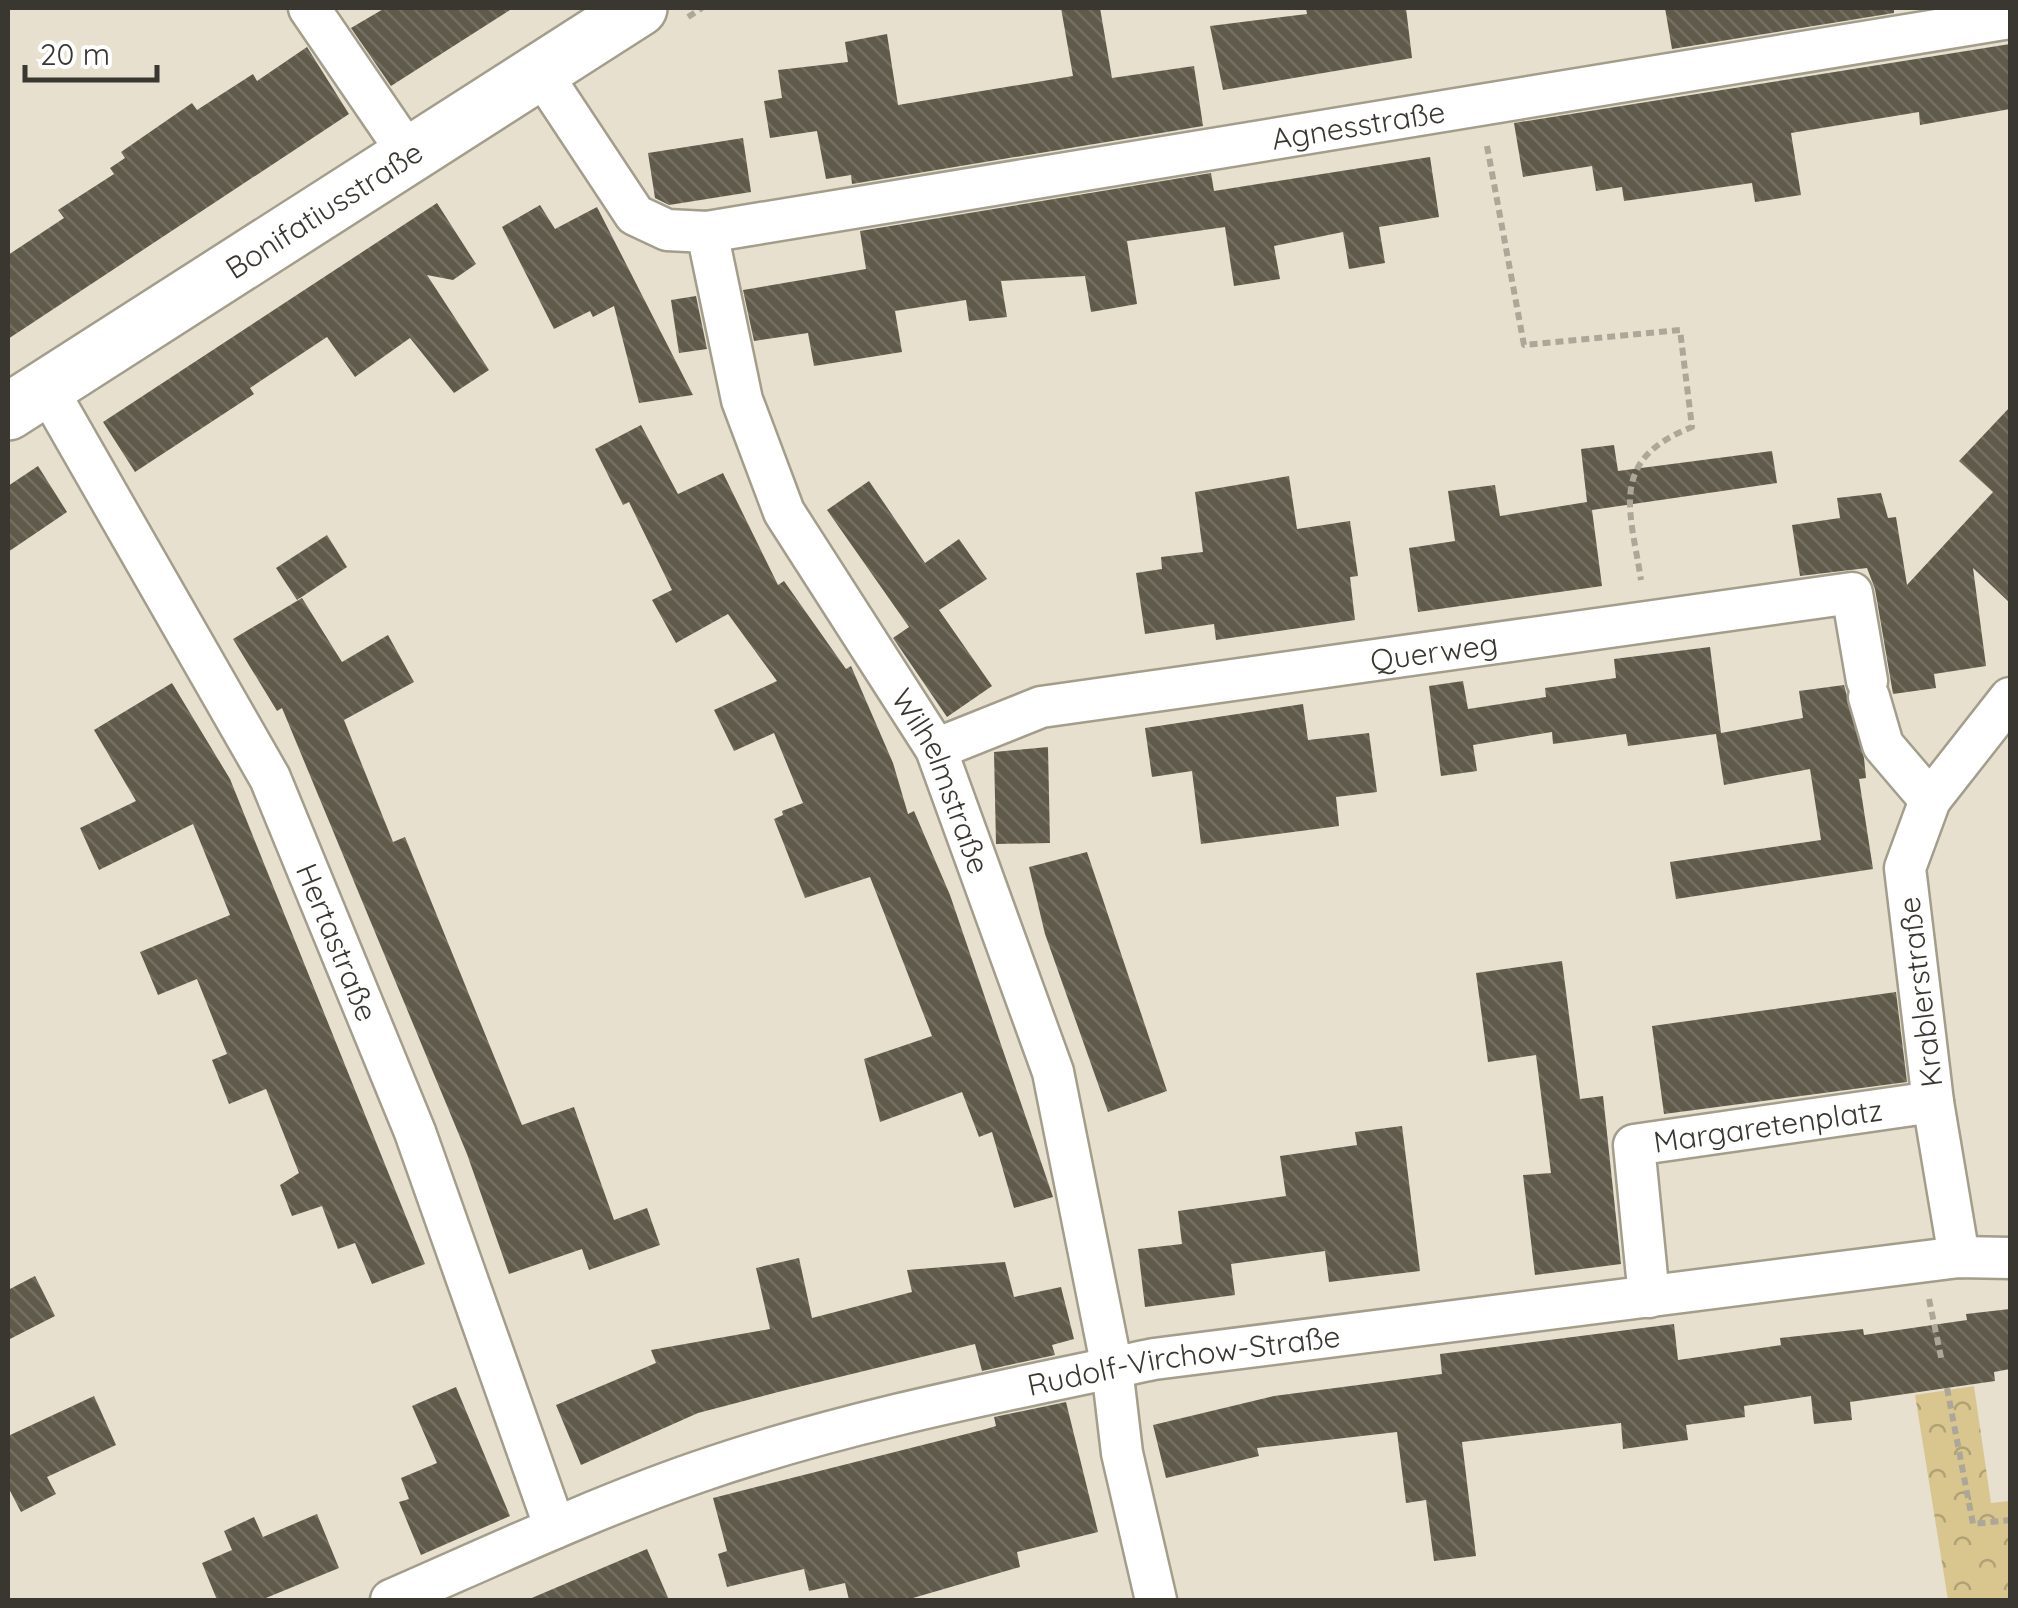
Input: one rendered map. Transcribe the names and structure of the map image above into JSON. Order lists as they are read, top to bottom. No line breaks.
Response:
{"streets":{"street":["Agnesstraße","Bonifatiusstraße","Querweg","Wilhelmstraße","Hertastraße","Krablerstraße","Margaretenplatz","Rudolf-Virchow-Straße"]},"crossings":[["Agnesstraße","Wilhelmstraße"],["Bonifatiusstraße","Hertastraße"],["Querweg","Wilhelmstraße"],["Querweg","Krablerstraße"],["Wilhelmstraße","Rudolf-Virchow-Straße"],["Hertastraße","Rudolf-Virchow-Straße"],["Krablerstraße","Margaretenplatz"],["Krablerstraße","Rudolf-Virchow-Straße"],["Margaretenplatz","Rudolf-Virchow-Straße"]],"scale_bar":"20 m"}
